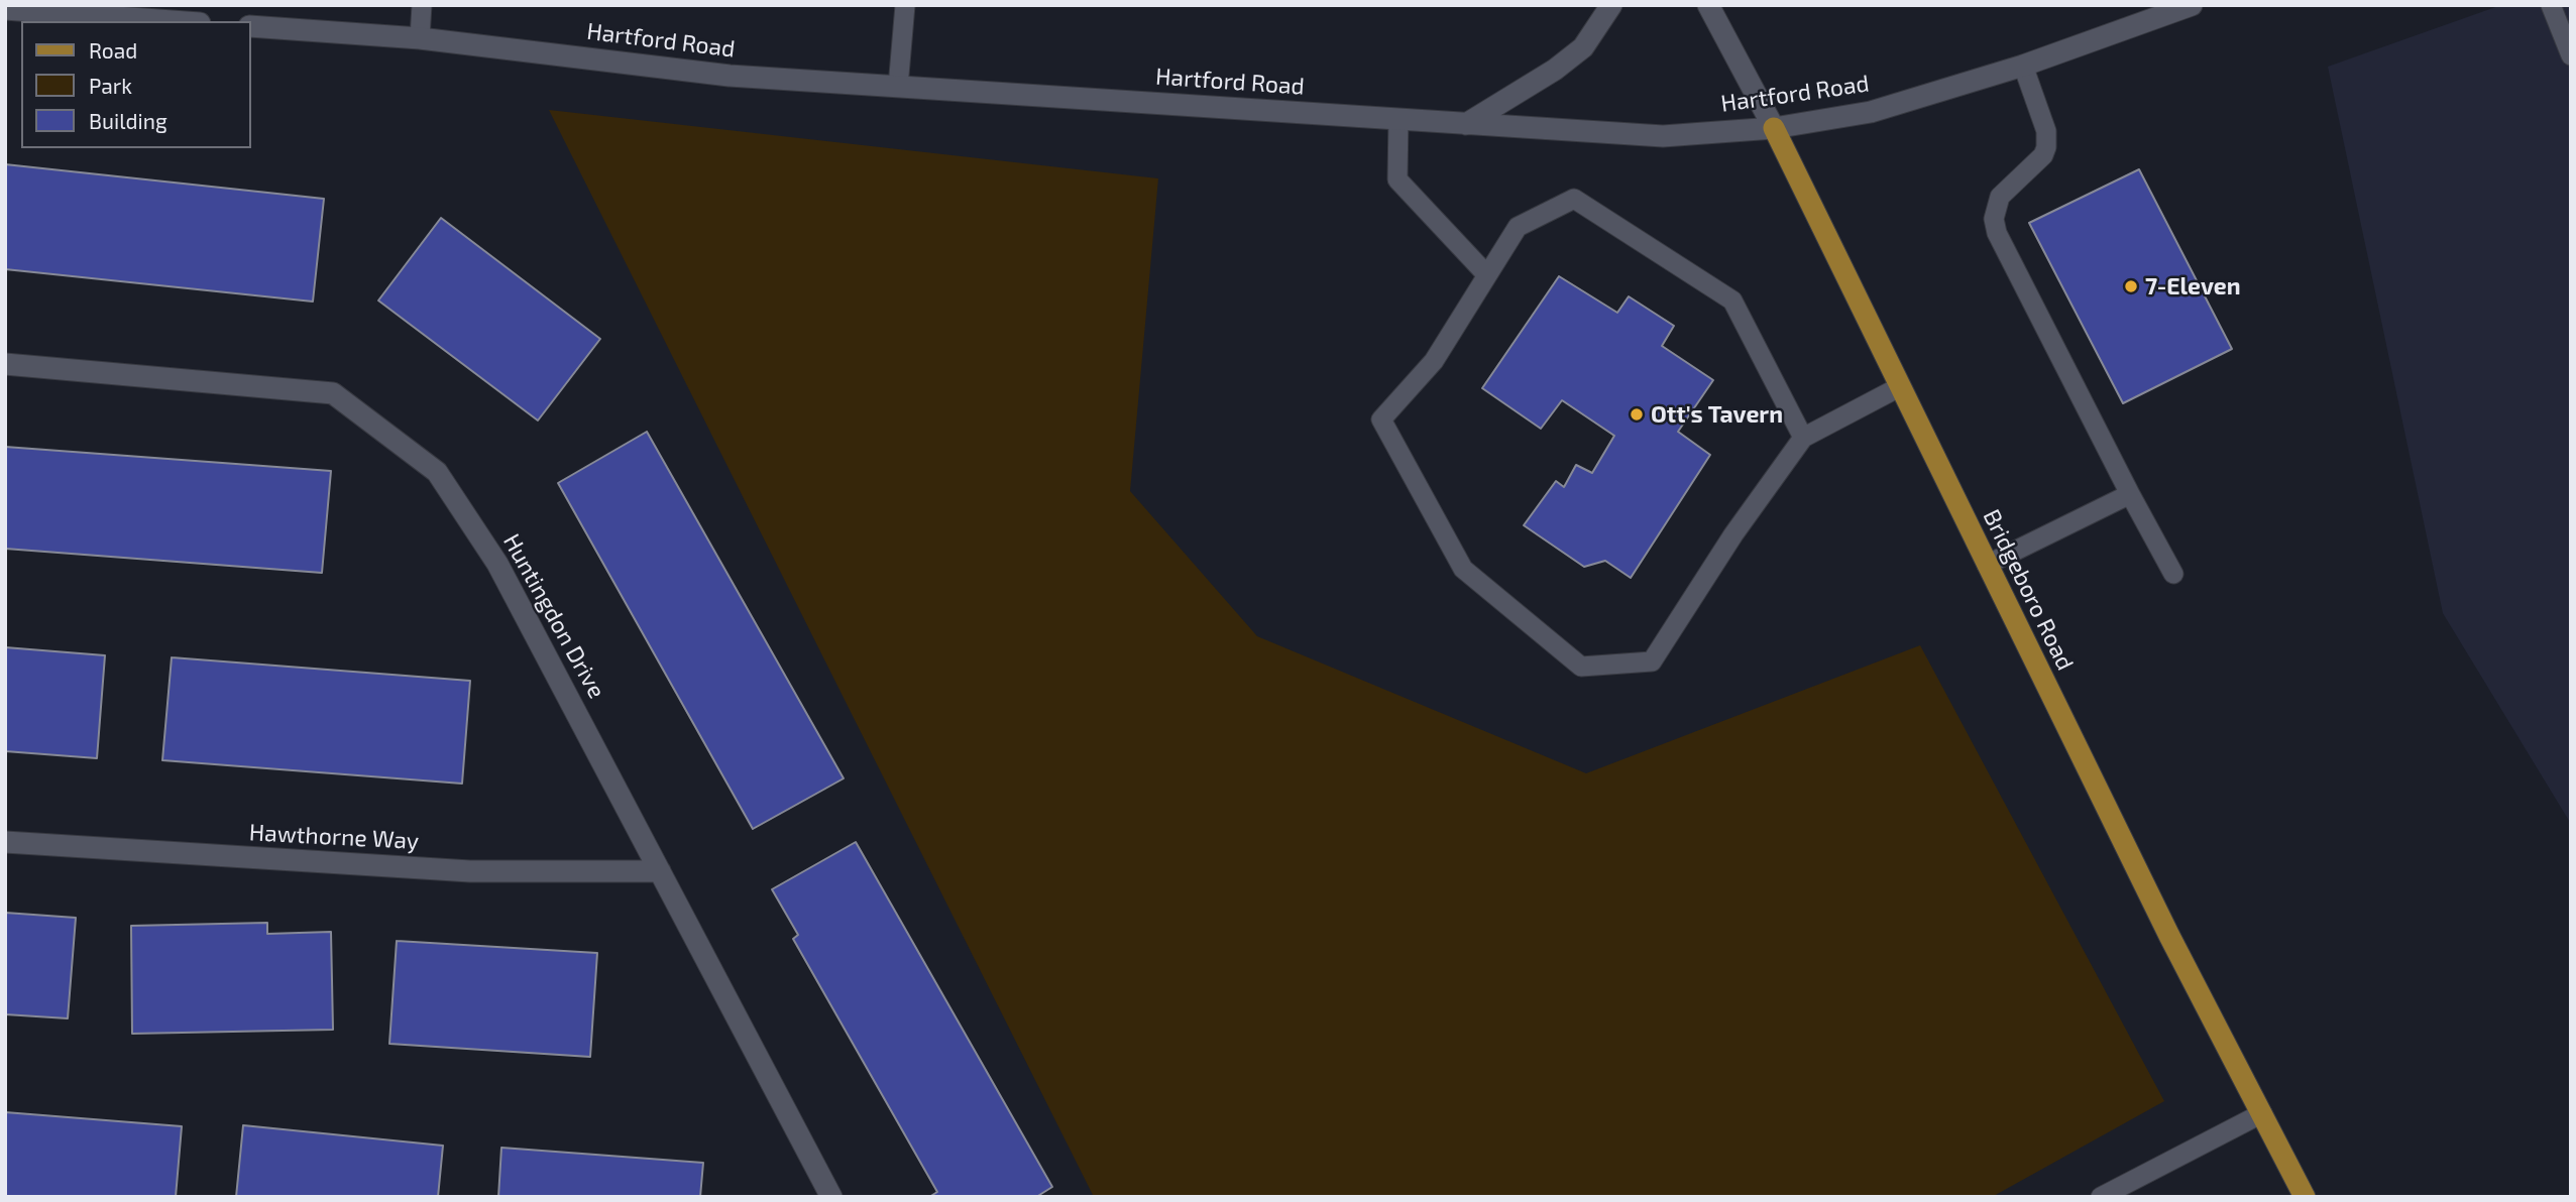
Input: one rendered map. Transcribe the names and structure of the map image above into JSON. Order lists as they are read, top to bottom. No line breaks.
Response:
{"streets":{"main road":["Hartford Road","Bridgeboro Road","Huntingdon Drive","Hawthorne Way"]},"crossings":[["Hartford Road","Bridgeboro Road"],["Huntingdon Drive","Hawthorne Way"]],"places":["7-Eleven","Ott's Tavern"],"legend":["Road","Park","Building"]}
